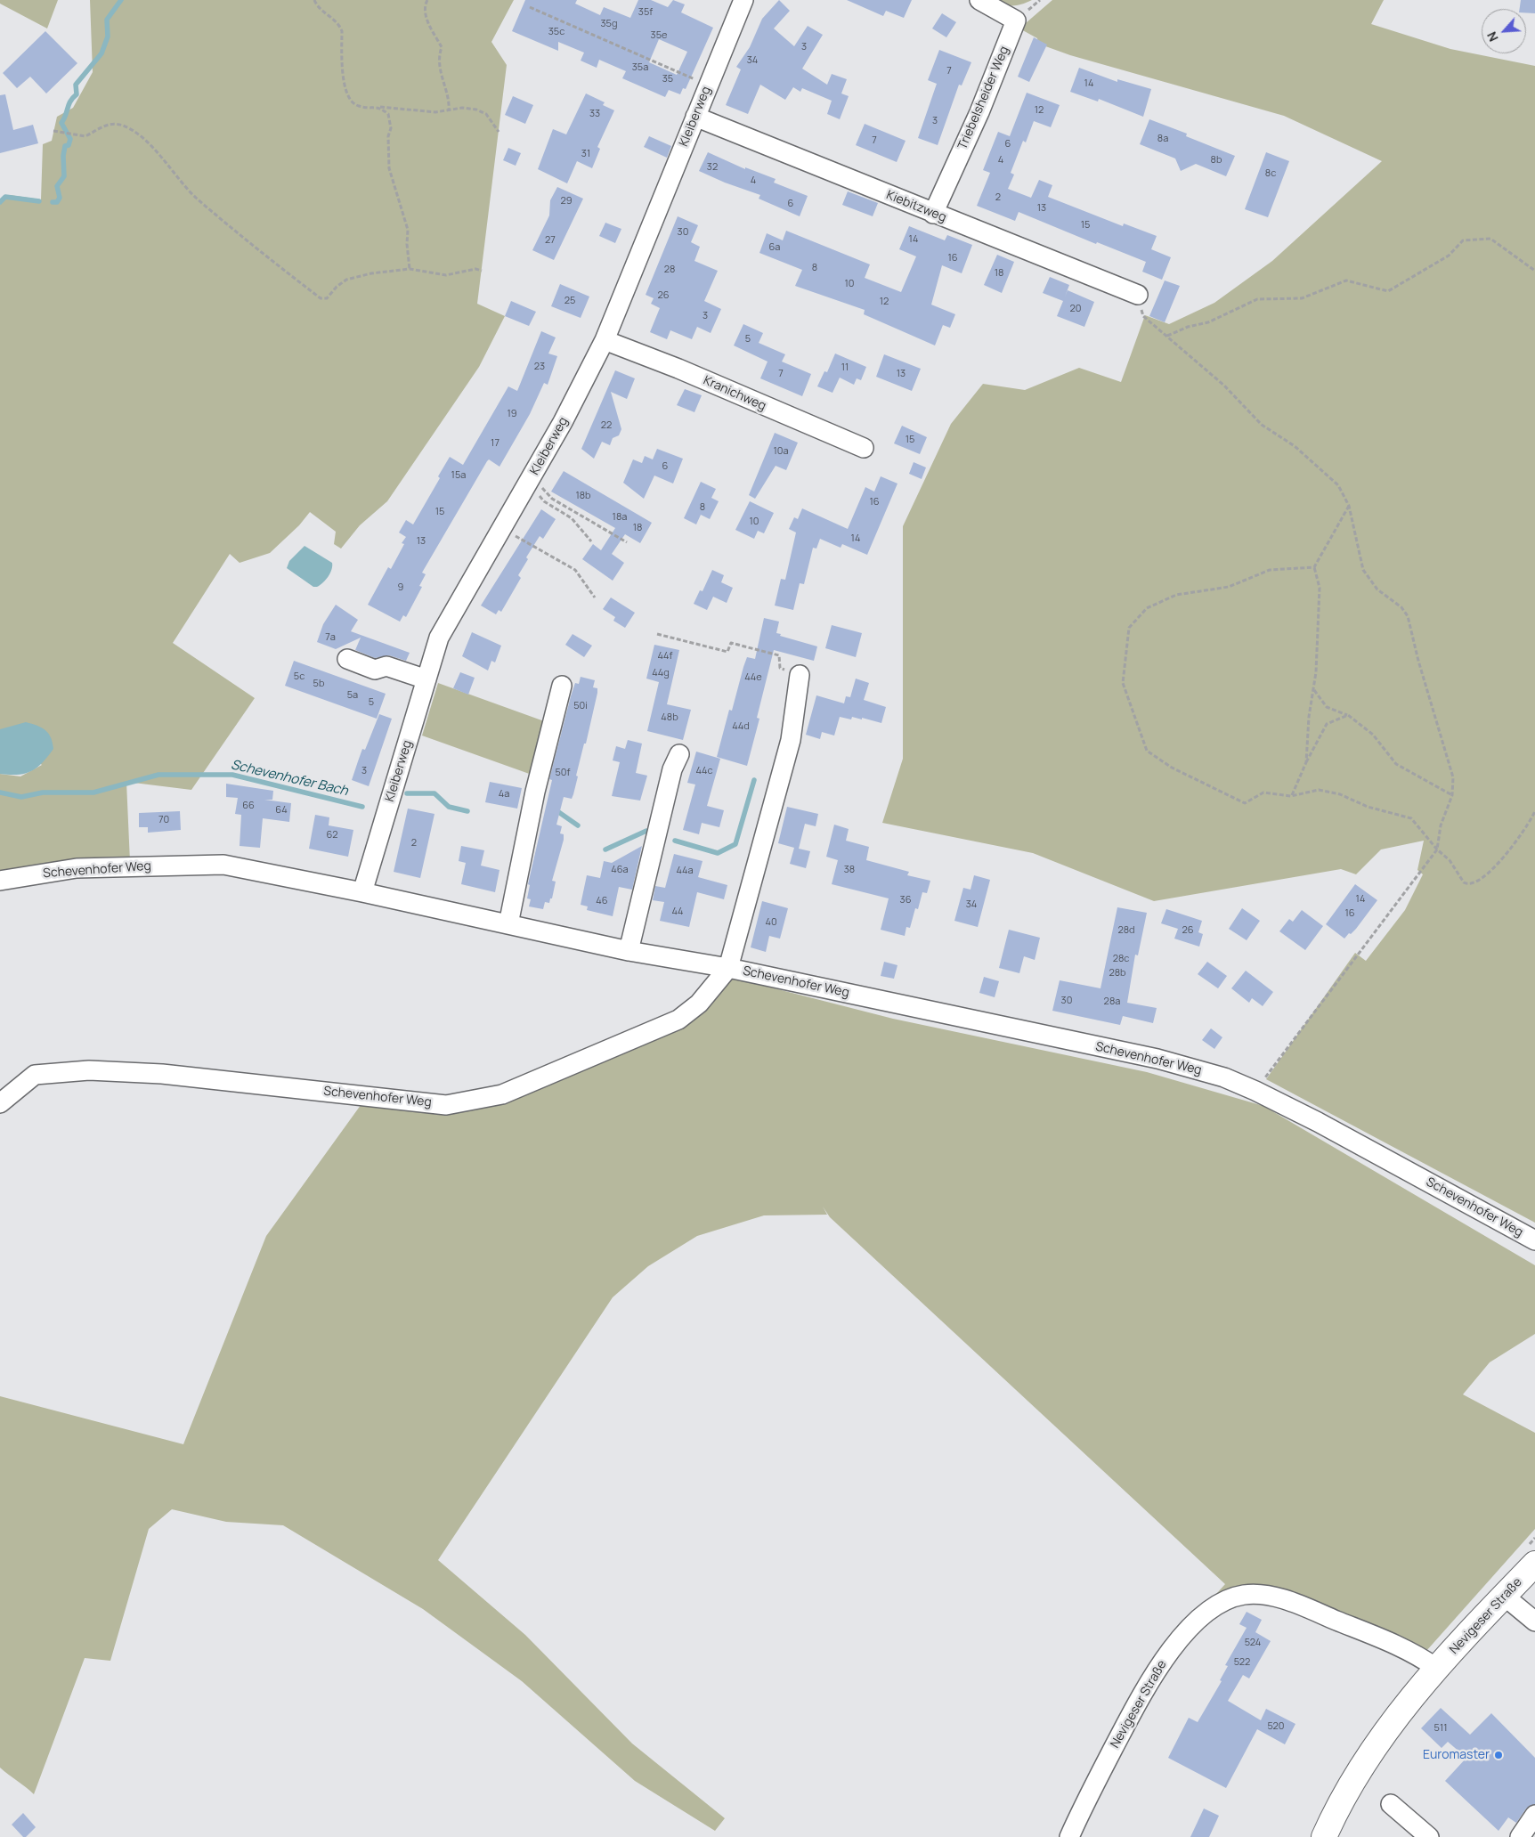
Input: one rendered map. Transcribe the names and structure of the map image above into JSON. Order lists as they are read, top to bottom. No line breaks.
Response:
{"streets":{"main road":["Nevigeser Straße"],"street":["Triebelsheider Weg","Kleiberweg","Kiebitzweg","Kranichweg","Schevenhofer Weg"]},"crossings":[["Triebelsheider Weg","Kiebitzweg"],["Kleiberweg","Kiebitzweg"],["Kleiberweg","Kranichweg"],["Kleiberweg","Schevenhofer Weg"]],"water":["Schevenhofer Bach"],"places":["Euromaster"],"house_numbers":["35f","35g","35c","35e","3","34","35a","7","35","14","12","33","3","8a","7","6","31","4","8b","32","8c","4","2","29","6","13","15","30","14","27","6a","16","8","28","18","10","26","25","12","20","3","5","23","11","7","13","19","22","15","17","10a","6","15a","18b","16","8","15","18a","10","18","14","13","9","7a","44f","44g","5c","44e","5b","5a","5","50i","48b","44d","3","44c","50f","4a","66","64","70","62","2","46a","38","44a","14","36","46","34","44","16","40","28d","26","28c","28b","30","28a","524","522","520","511"],"north":"bottom left"}
